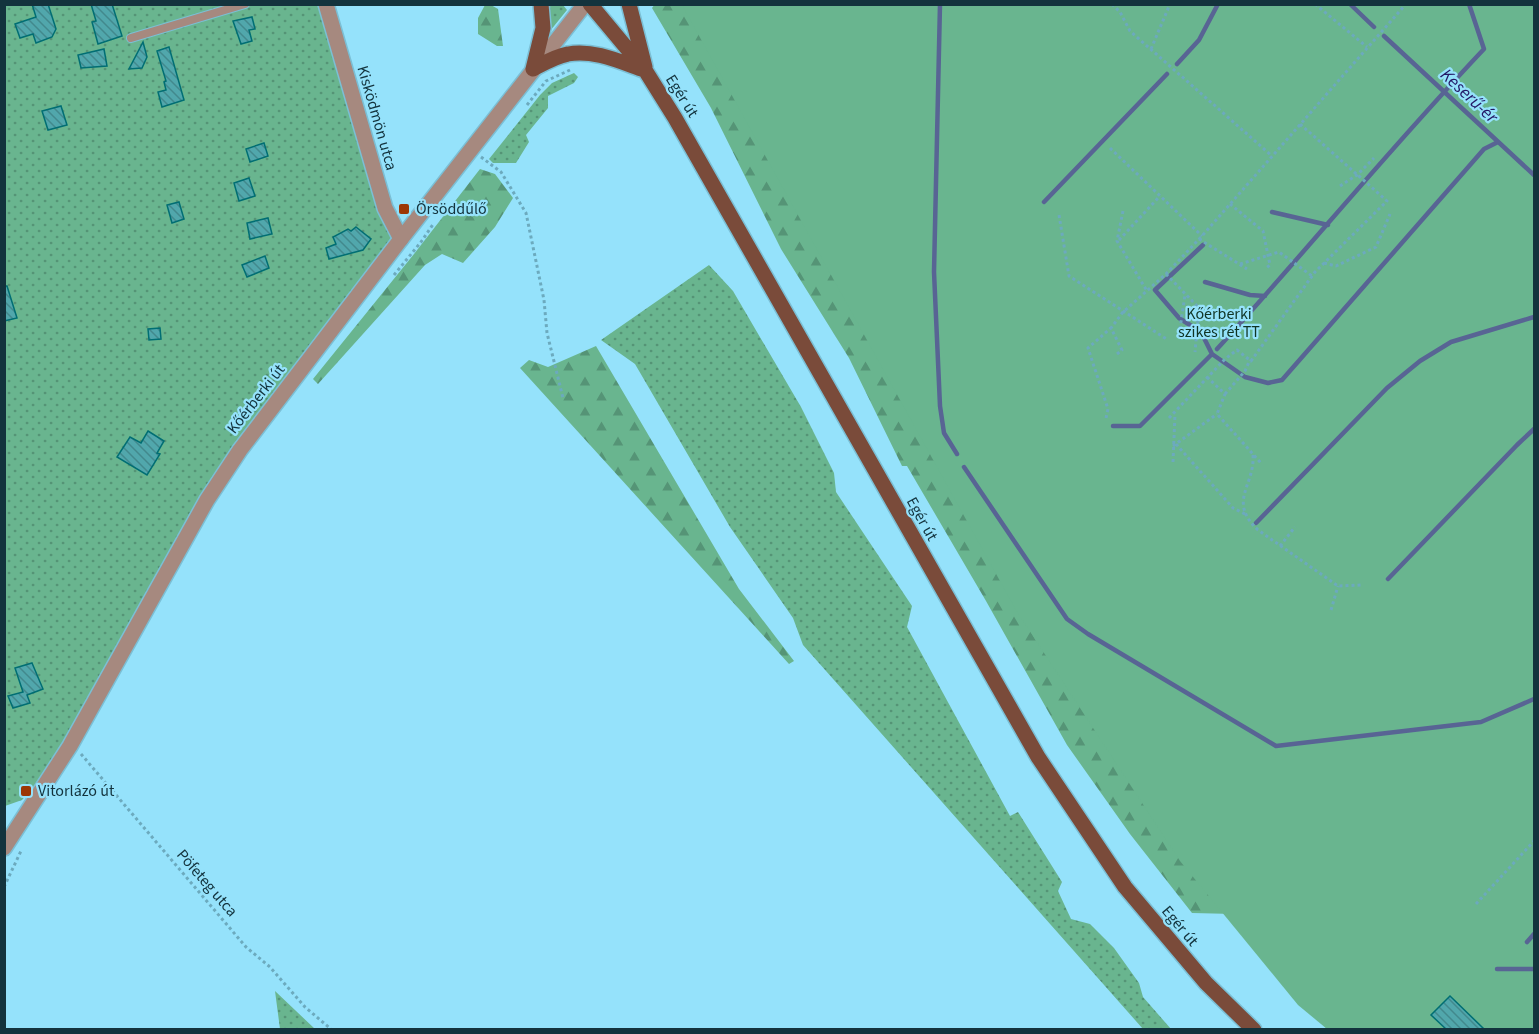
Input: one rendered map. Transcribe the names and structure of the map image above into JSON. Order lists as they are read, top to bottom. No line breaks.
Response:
{"streets":{"main road":["Egér út"],"street":["Kisködmön utca","Kőérberki út"],"path":["Pöfeteg utca"]},"crossings":[["Kisködmön utca","Kőérberki út"],["Kőérberki út","Pöfeteg utca"]],"water":["Keserű-ér"],"parks":["Kőérberki szikes rét TT"],"places":{"transit":["Örsöddűlő","Vitorlázó út"]}}
